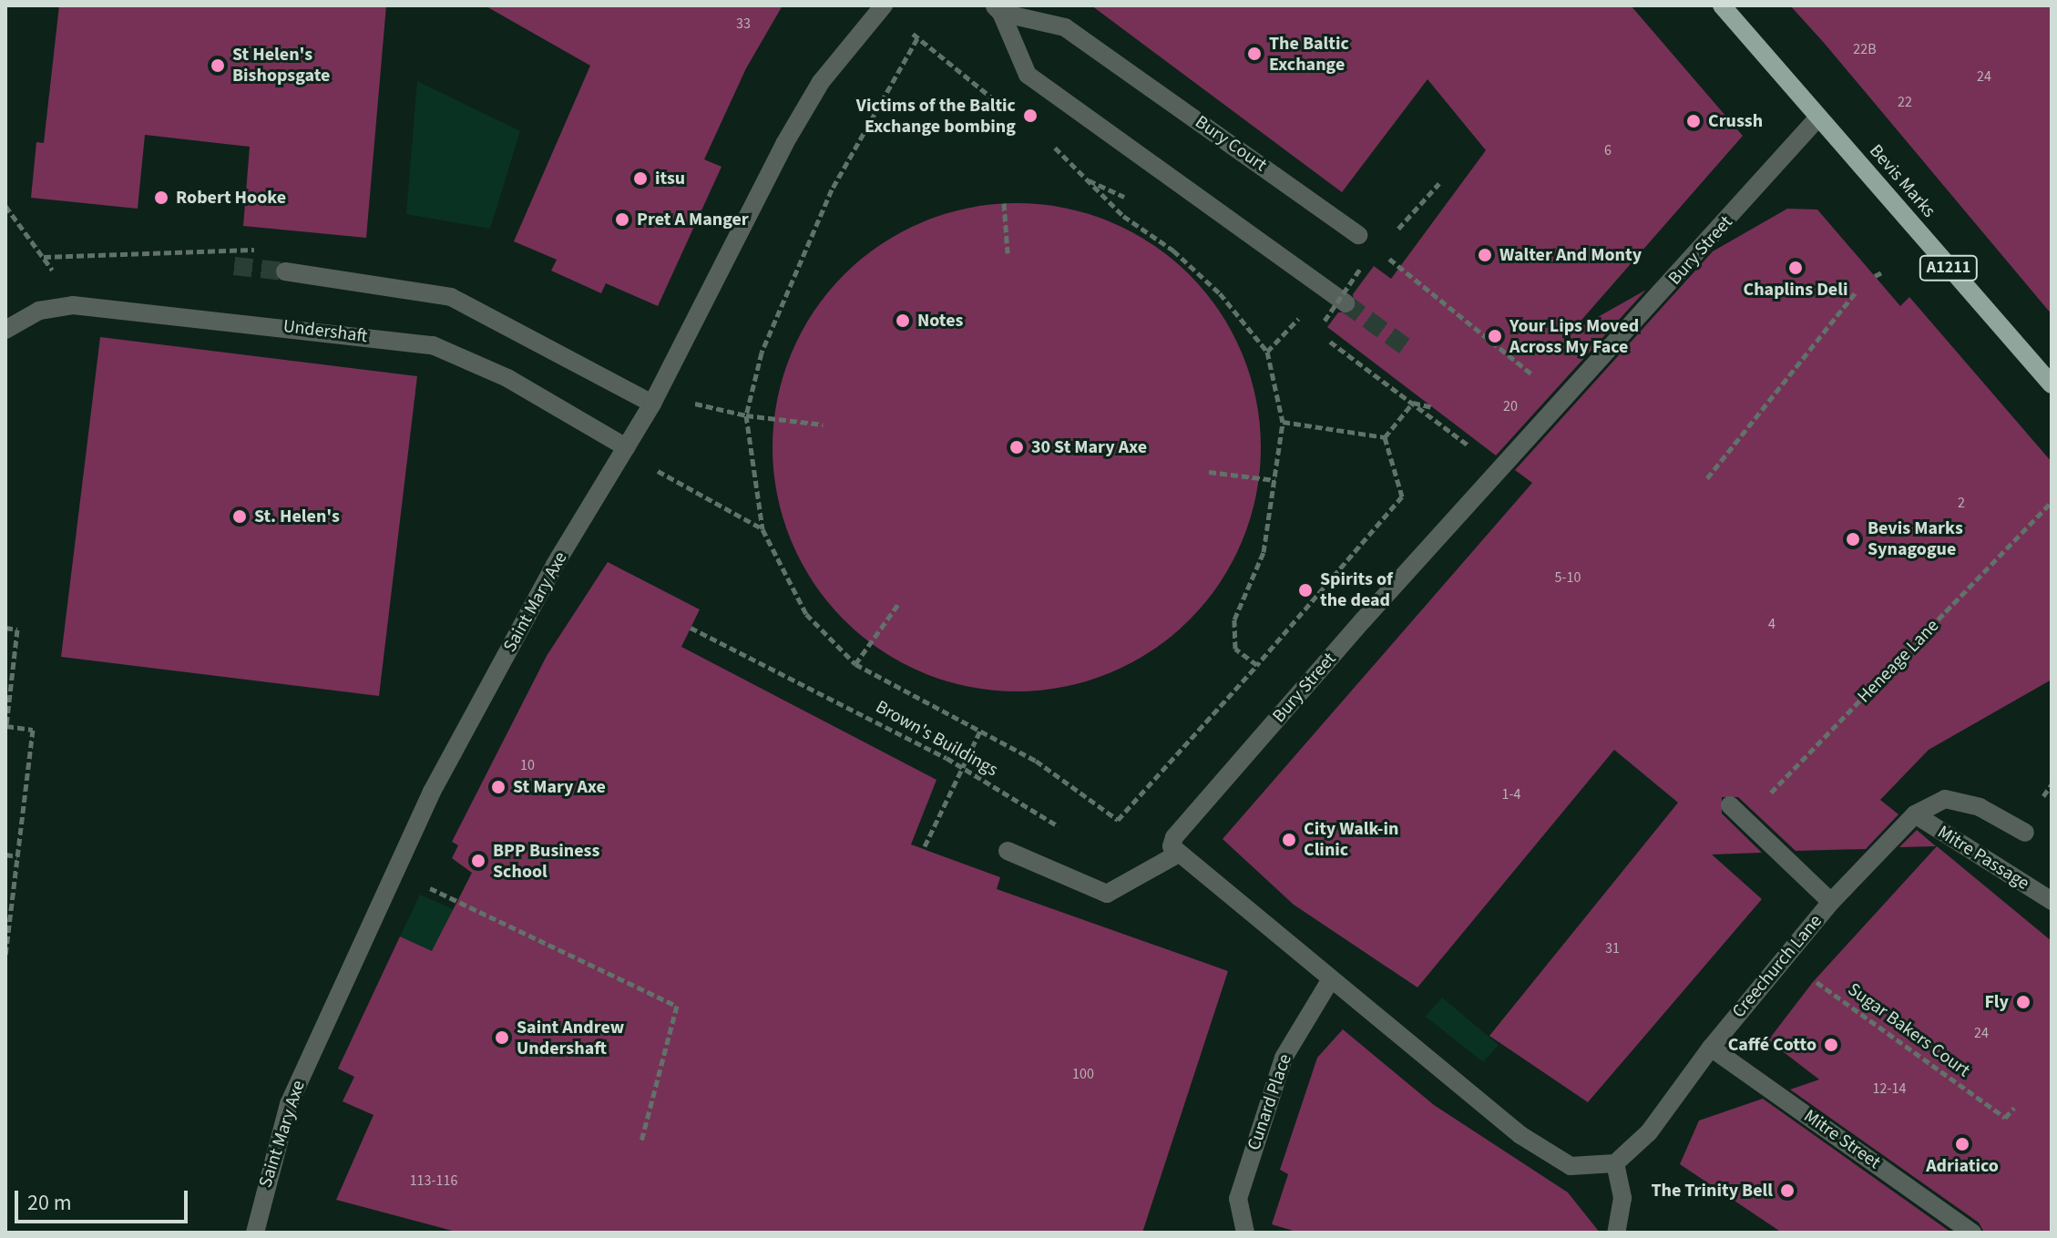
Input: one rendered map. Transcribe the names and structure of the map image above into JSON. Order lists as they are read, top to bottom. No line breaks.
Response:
{"streets":{"main road":["Bevis Marks","A1211"],"street":["Bury Court","Bury Street","Undershaft","Saint Mary Axe","Mitre Passage","Creechurch Lane","Cunard Place","Mitre Street"],"path":["Heneage Lane","Brown's Buildings","Sugar Bakers Court"]},"crossings":[["Bevis Marks","Bury Street"],["Undershaft","Saint Mary Axe"],["Mitre Passage","Creechurch Lane"],["Creechurch Lane","Sugar Bakers Court"],["Creechurch Lane","Mitre Street"]],"places":["The Baltic Exchange","St Helen's Bishopsgate","Victims of the Baltic Exchange bombing","Crussh","itsu","Robert Hooke","Pret A Manger","Walter And Monty","Chaplins Deli","Notes","Your Lips Moved Across My Face","30 St Mary Axe","St. Helen's","Bevis Marks Synagogue","Spirits of the dead","St Mary Axe","City Walk-in Clinic","BPP Business School","Fly","Saint Andrew Undershaft","Caffé Cotto","Adriatico","The Trinity Bell"],"house_numbers":["33","22B","24","22","6","20","2","5-10","4","10","1-4","31","24","100","12-14","113-116"],"scale_bar":"20 m"}
